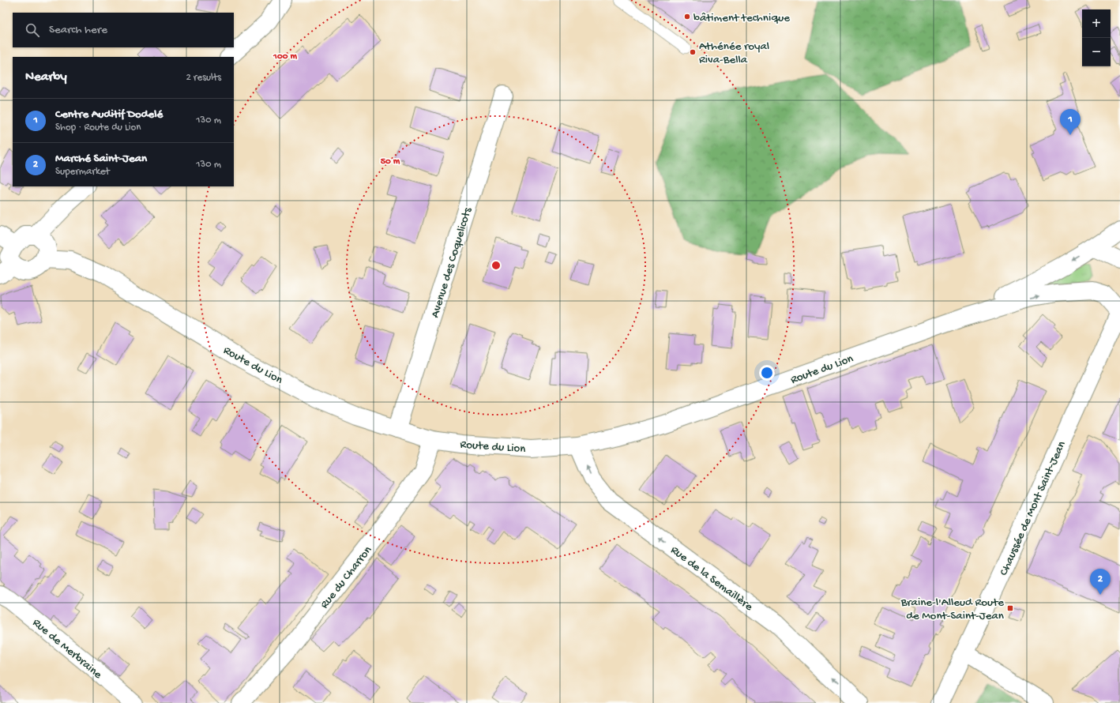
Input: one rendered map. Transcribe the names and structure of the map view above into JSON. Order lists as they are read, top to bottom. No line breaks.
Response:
{"streets":{"street":["Avenue des Coquelicots","Route du Lion","Chaussée de Mont Saint-Jean","Rue du Charron","Rue de la Semaillère","Rue de Merbraine"]},"crossings":[["Avenue des Coquelicots","Route du Lion"],["Route du Lion","Chaussée de Mont Saint-Jean"],["Route du Lion","Rue du Charron"],["Route du Lion","Rue de la Semaillère"]],"one_way":["Rue de la Semaillère"],"places":{"other":["bâtiment technique","Athénée royal Riva-Bella"],"transit":["Braine-l'Alleud Route de Mont-Saint-Jean"]},"page":{"map_buttons":["+","−"],"search":"Search here","heading":["Nearby","2 results"],"list":[{"mark":"1","name":"Centre Auditif Dodelé","note":"Shop · Route du Lion","value":"130 m"},{"mark":"2","name":"Marché Saint-Jean","note":"Supermarket","value":"130 m"}],"pins":["1","2"]},"rings":["100 m","50 m"]}
